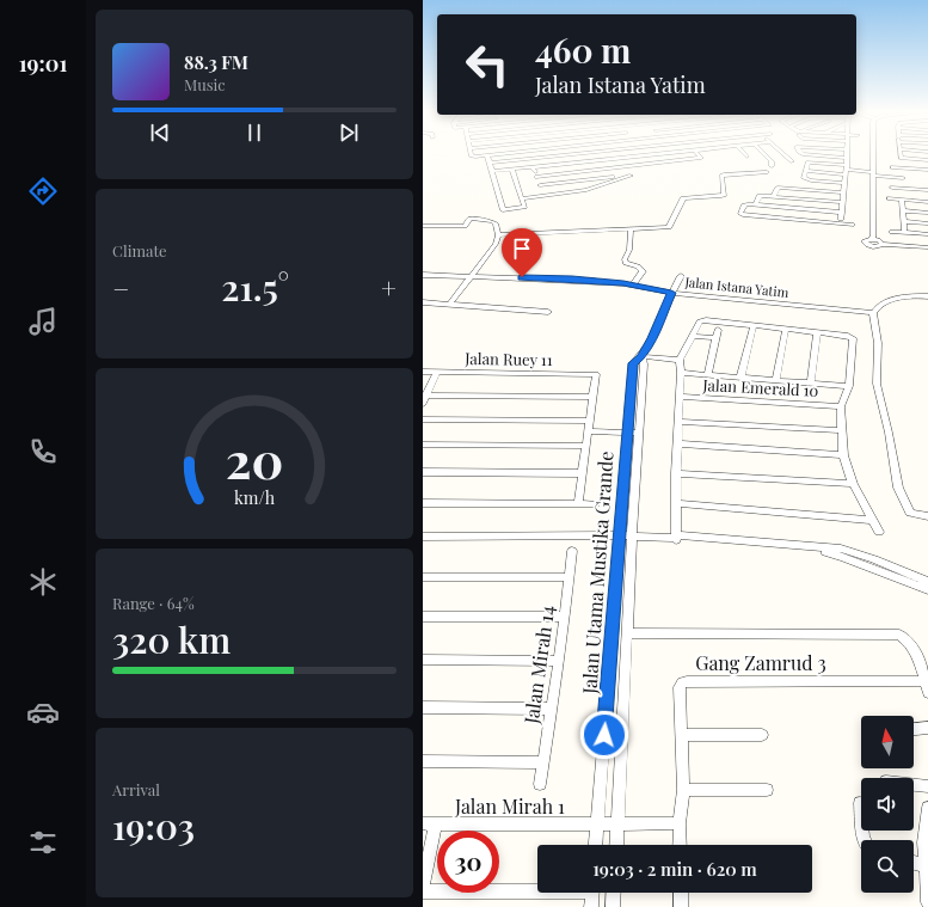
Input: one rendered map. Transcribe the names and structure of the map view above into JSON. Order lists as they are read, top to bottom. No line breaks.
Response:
{"streets":{"street":["Jalan Istana Yatim","Jalan Ruey 11","Jalan Emerald 10","Jalan Utama Mustika Grande","Gang Zamrud 3","Jalan Mirah 14","Jalan Mirah 1"]},"crossings":[["Jalan Istana Yatim","Jalan Utama Mustika Grande"],["Jalan Utama Mustika Grande","Jalan Mirah 1"],["Gang Zamrud 3","Jalan Mirah 1"]],"north":"top","page":{"tabs":"19:01","turn":["460 m","Jalan Istana Yatim"],"song":["88.3 FM","Music"],"tile":["Climate",["Range · 64%","320 km"],["Arrival","19:03"]],"heat":["−","21.5°","+"],"limit":"30","trip":"19:03 · 2 min · 620 m","gauge":["20","km/h"]}}
